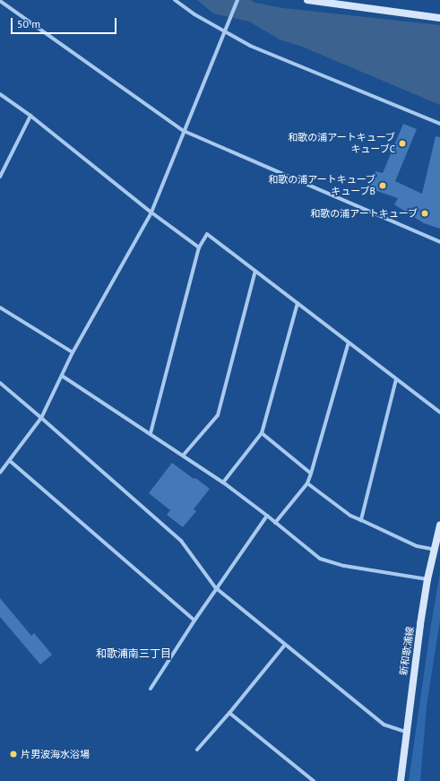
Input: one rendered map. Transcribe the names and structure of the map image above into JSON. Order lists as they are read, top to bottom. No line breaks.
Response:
{"streets":{"main road":["新和歌浦線"]},"districts":["和歌浦南三丁目"],"places":["和歌の浦アートキューブ キューブC","和歌の浦アートキューブ キューブB","和歌の浦アートキューブ","片男波海水浴場"],"scale_bar":"50 m"}
